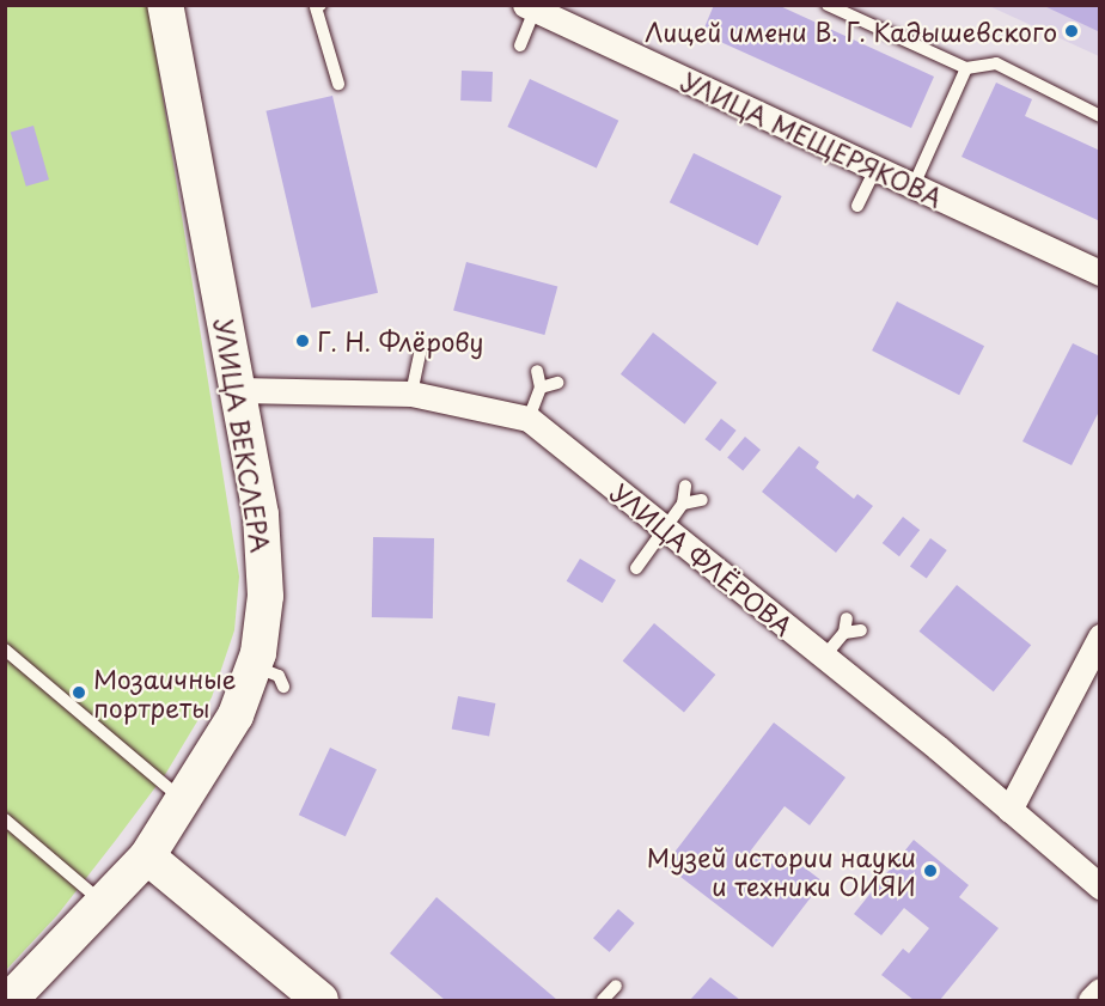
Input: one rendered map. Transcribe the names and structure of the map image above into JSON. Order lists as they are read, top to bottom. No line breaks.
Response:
{"streets":{"street":["УЛИЦА МЕЩЕРЯКОВА","УЛИЦА ВЕКСЛЕРА","УЛИЦА ФЛЁРОВА"]},"crossings":[["УЛИЦА ВЕКСЛЕРА","УЛИЦА ФЛЁРОВА"]],"places":["Лицей имени В. Г. Кадышевского","Г. Н. Флёрову","Мозаичные портреты","Музей истории науки и техники ОИЯИ"]}
